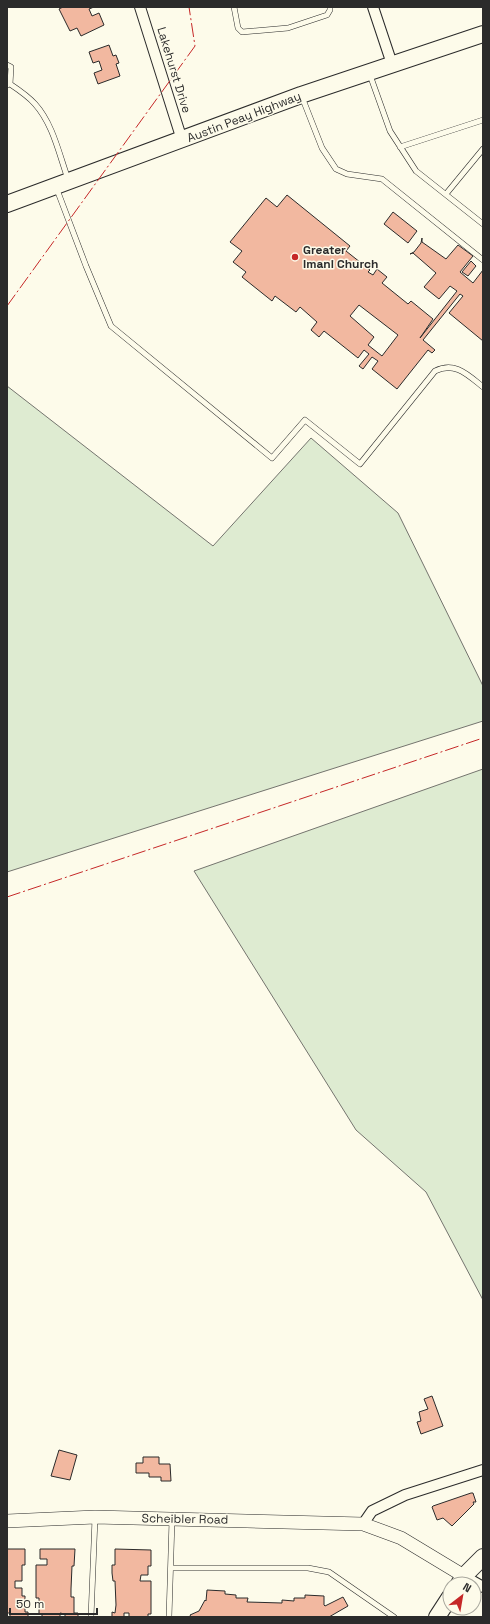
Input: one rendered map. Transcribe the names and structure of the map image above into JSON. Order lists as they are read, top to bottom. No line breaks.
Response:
{"streets":{"main road":["Austin Peay Highway"],"street":["Lakehurst Drive","Scheibler Road"]},"crossings":[["Lakehurst Drive","Austin Peay Highway"]],"places":["Greater Imani Church"],"scale_bar":"50 m","north":"top right"}
